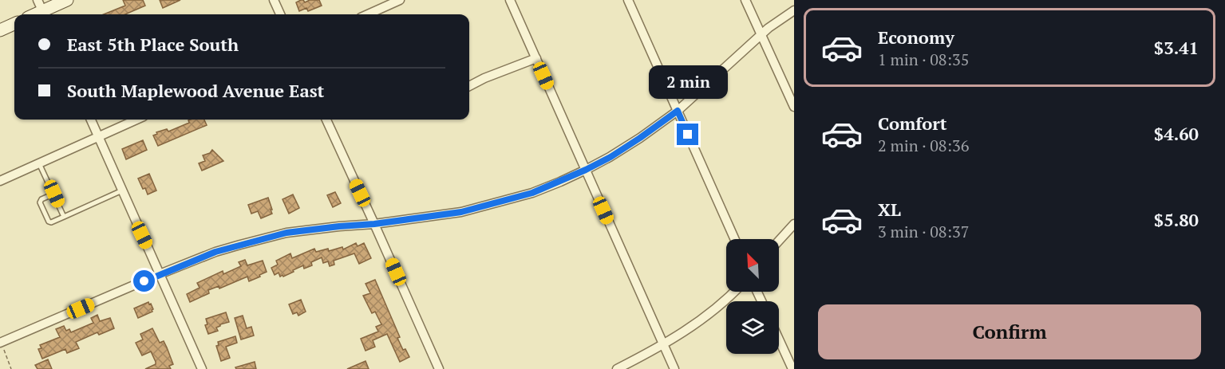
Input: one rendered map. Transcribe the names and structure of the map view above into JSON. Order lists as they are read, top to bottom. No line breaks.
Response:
{"north":"top left","page":{"list":[{"name":"Economy","note":"1 min · 08:35","value":"$3.41"},{"name":"Comfort","note":"2 min · 08:36","value":"$4.60"},{"name":"XL","note":"3 min · 08:37","value":"$5.80"}],"banner":["East 5th Place South","South Maplewood Avenue East"],"bubble":"2 min","buttons":"Confirm"}}
